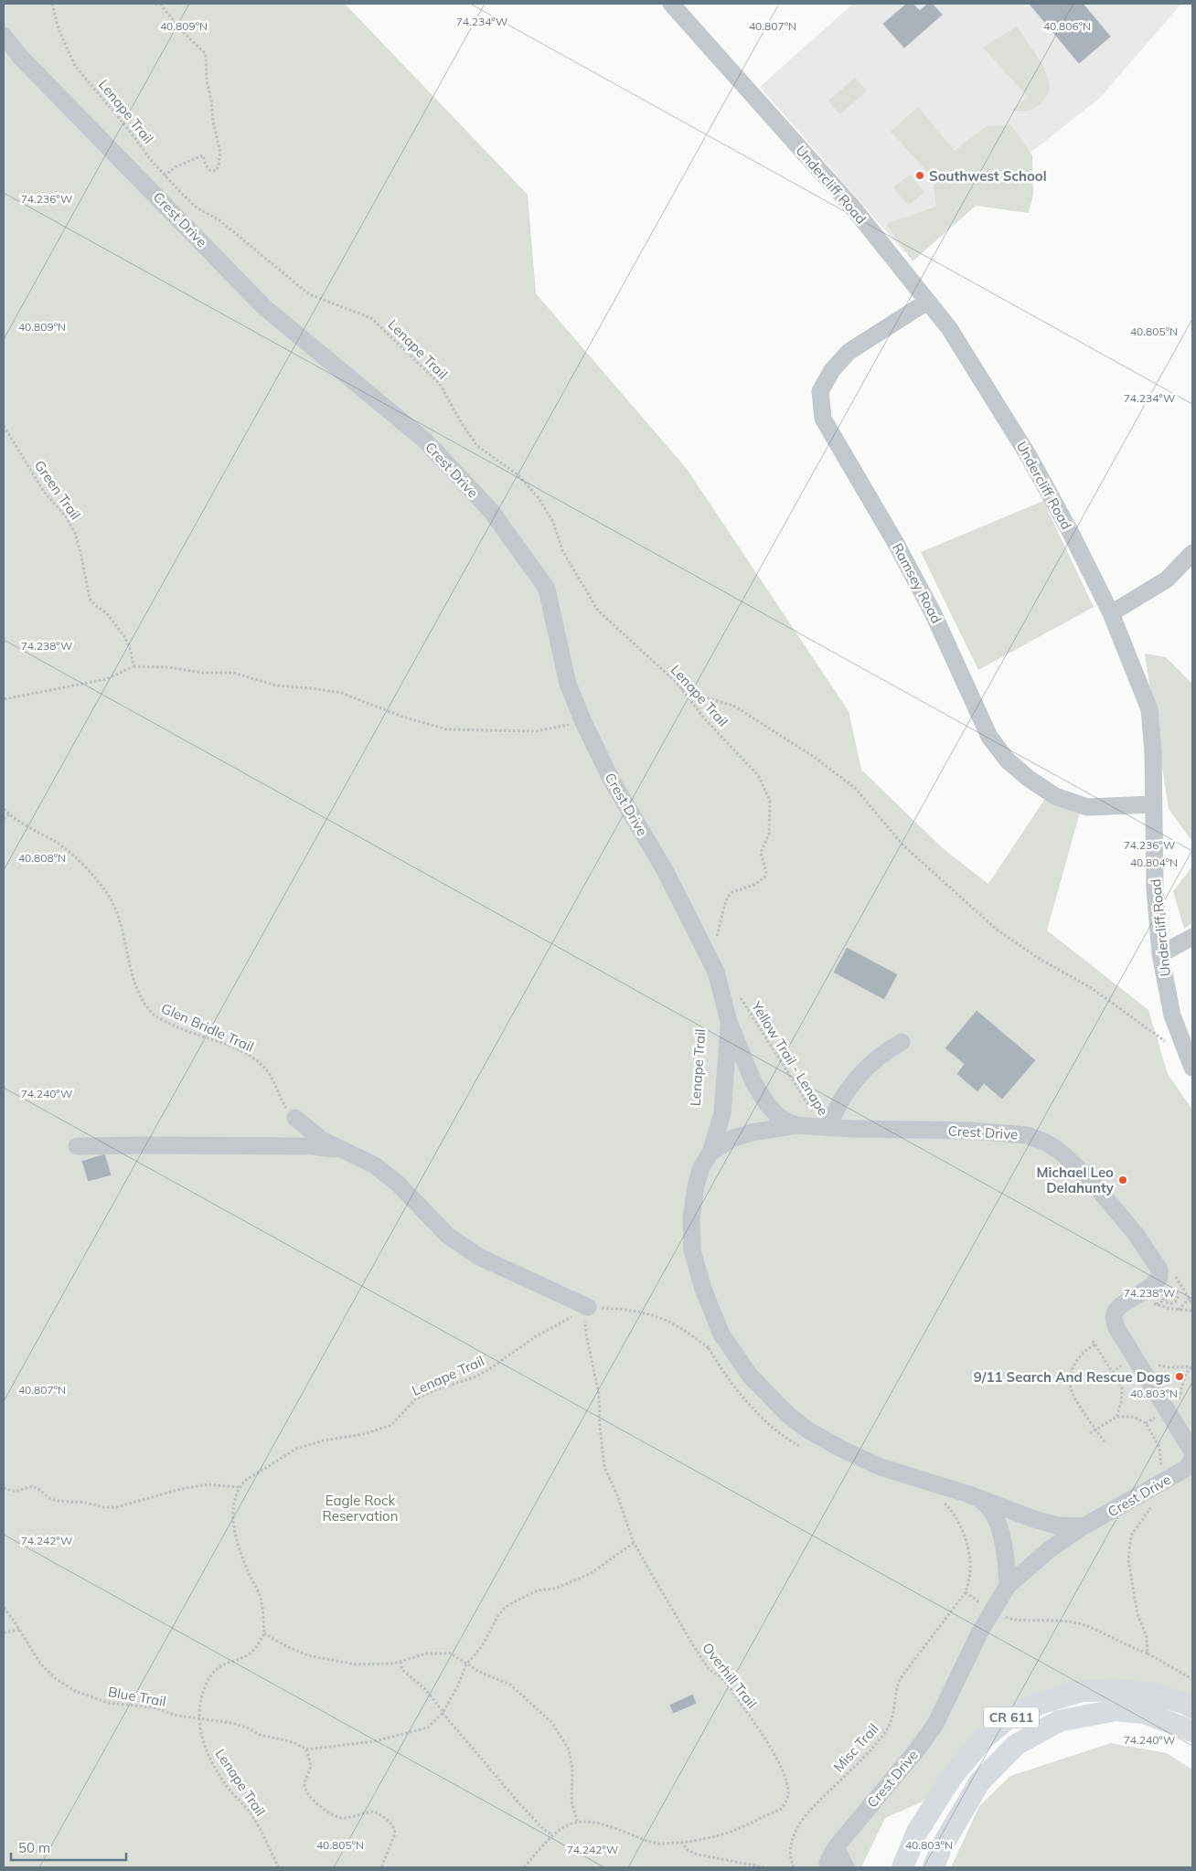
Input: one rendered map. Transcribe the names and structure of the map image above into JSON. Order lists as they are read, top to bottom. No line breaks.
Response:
{"streets":{"main road":["CR 611"],"street":["Undercliff Road","Crest Drive","Ramsey Road"],"path":["Lenape Trail","Green Trail","Glen Bridle Trail","Yellow Trail - Lenape","Overhill Trail","Blue Trail","Misc Trail"]},"crossings":[["Lenape Trail","Crest Drive"],["Lenape Trail","Overhill Trail"],["Lenape Trail","Blue Trail"],["Undercliff Road","Ramsey Road"]],"parks":["Eagle Rock Reservation"],"places":["Southwest School","Michael Leo Delahunty","9/11 Search And Rescue Dogs"],"scale_bar":"50 m","coordinates":["74.234°W","40.807°N","40.809°N","40.806°N","74.236°W","40.805°N","74.238°W","40.808°N","40.804°N","74.240°W","40.803°N","74.242°W"]}
